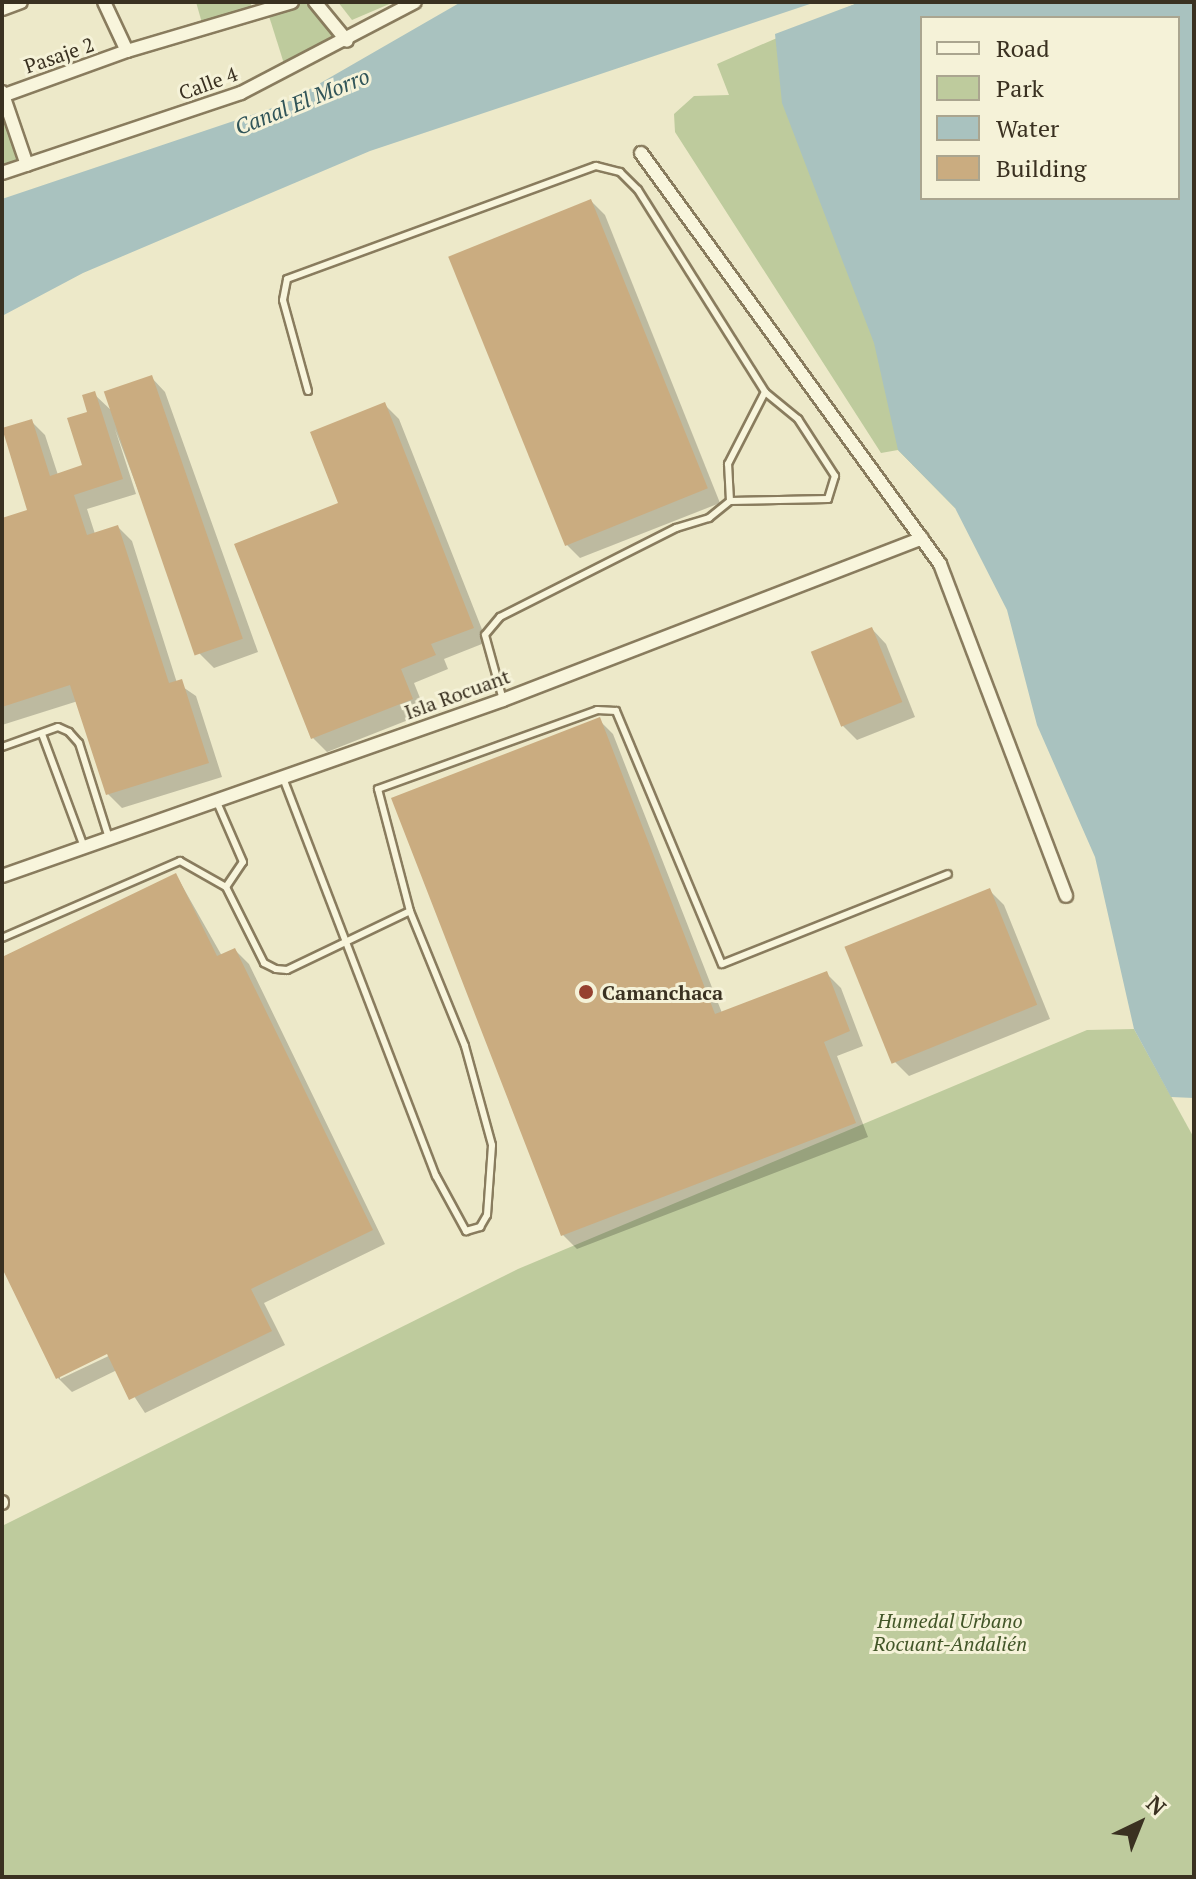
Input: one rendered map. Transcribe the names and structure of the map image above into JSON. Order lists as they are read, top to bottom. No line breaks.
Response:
{"streets":{"street":["Pasaje 2","Calle 4","Isla Rocuant"]},"water":["Canal El Morro"],"parks":["Humedal Urbano Rocuant-Andalién"],"places":["Camanchaca"],"legend":["Road","Park","Water","Building"],"north":"top right"}
